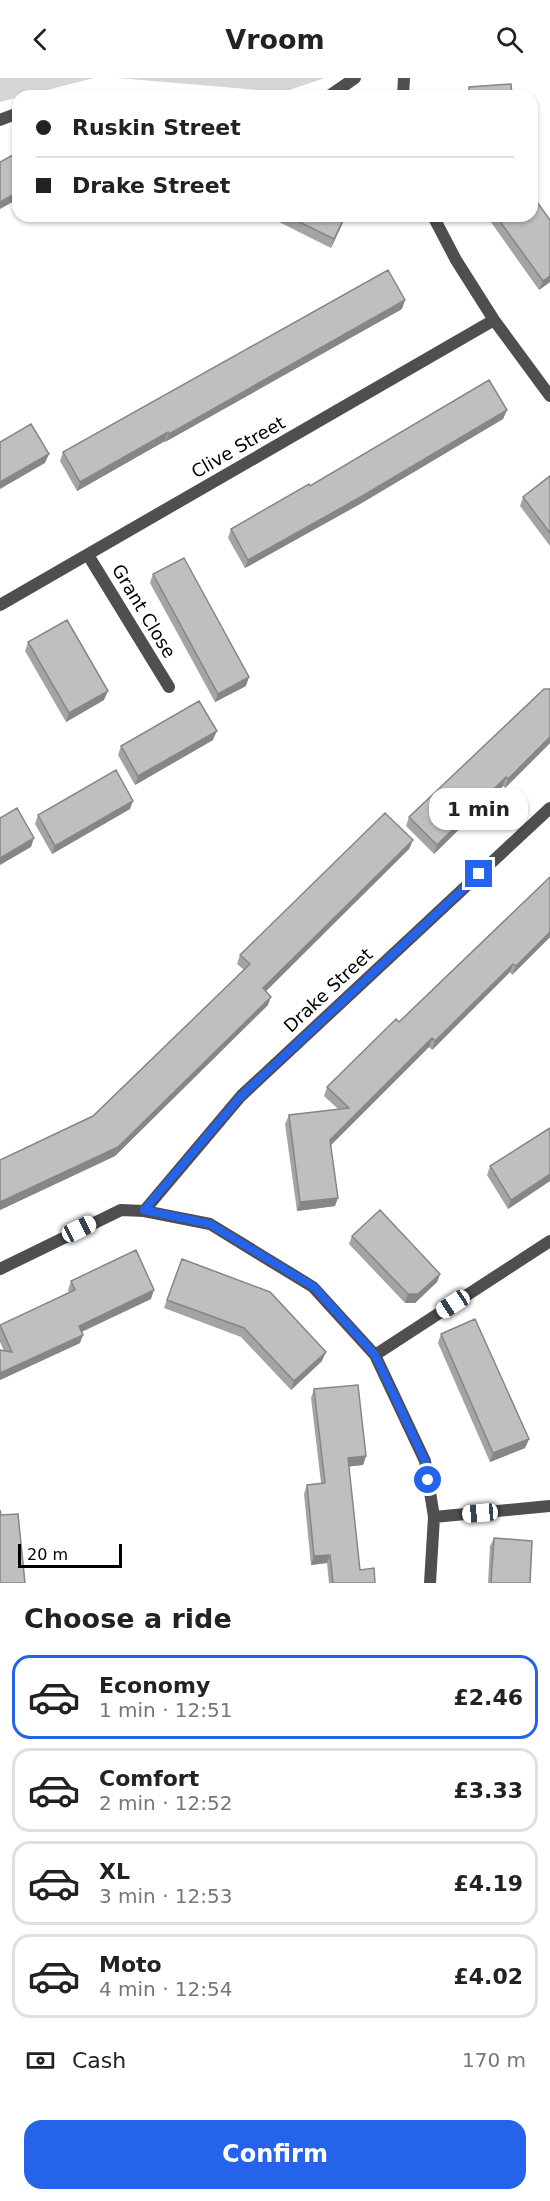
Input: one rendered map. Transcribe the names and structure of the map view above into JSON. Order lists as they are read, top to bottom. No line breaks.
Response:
{"streets":{"street":["Clive Street","Grant Close","Drake Street"]},"crossings":[["Clive Street","Grant Close"]],"scale_bar":"20 m","page":{"header":"Vroom","banner":["Ruskin Street","Drake Street"],"bubble":"1 min","scale":"20 m","heading":"Choose a ride","list":[{"name":"Economy","note":"1 min · 12:51","value":"£2.46"},{"name":"Comfort","note":"2 min · 12:52","value":"£3.33"},{"name":"XL","note":"3 min · 12:53","value":"£4.19"},{"name":"Moto","note":"4 min · 12:54","value":"£4.02"}],"pay":["Cash","170 m"],"buttons":"Confirm"}}
